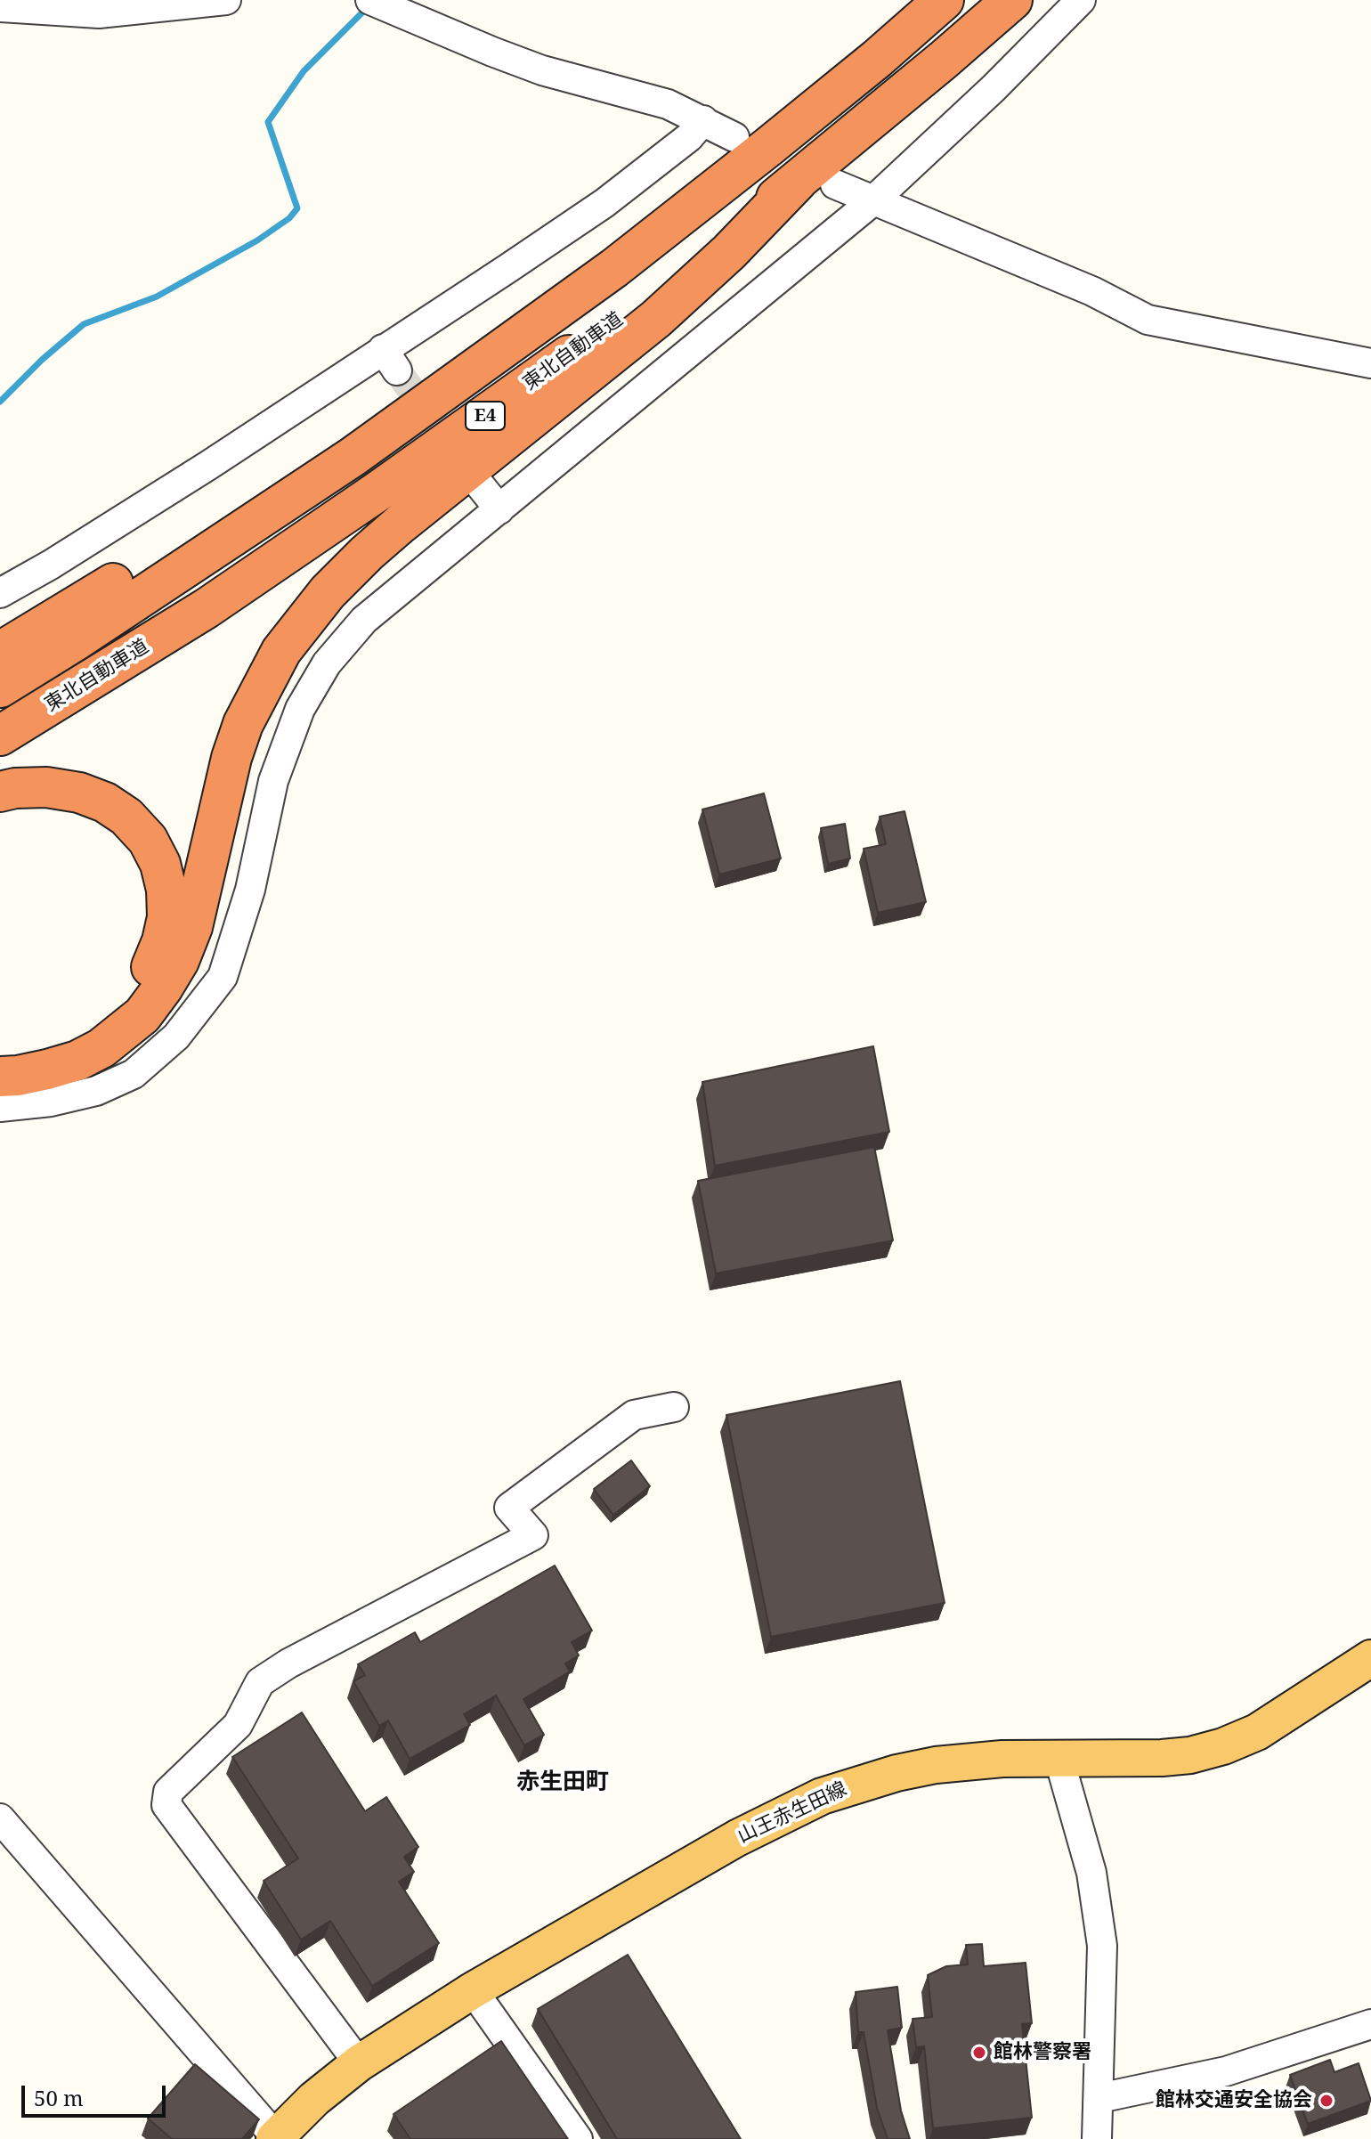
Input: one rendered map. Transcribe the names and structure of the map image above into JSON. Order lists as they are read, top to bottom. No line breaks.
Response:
{"streets":{"highway":["東北自動車道","E4"],"main road":["山王赤生田線"]},"districts":["赤生田町"],"places":["館林警察署","館林交通安全協会"],"scale_bar":"50 m"}
